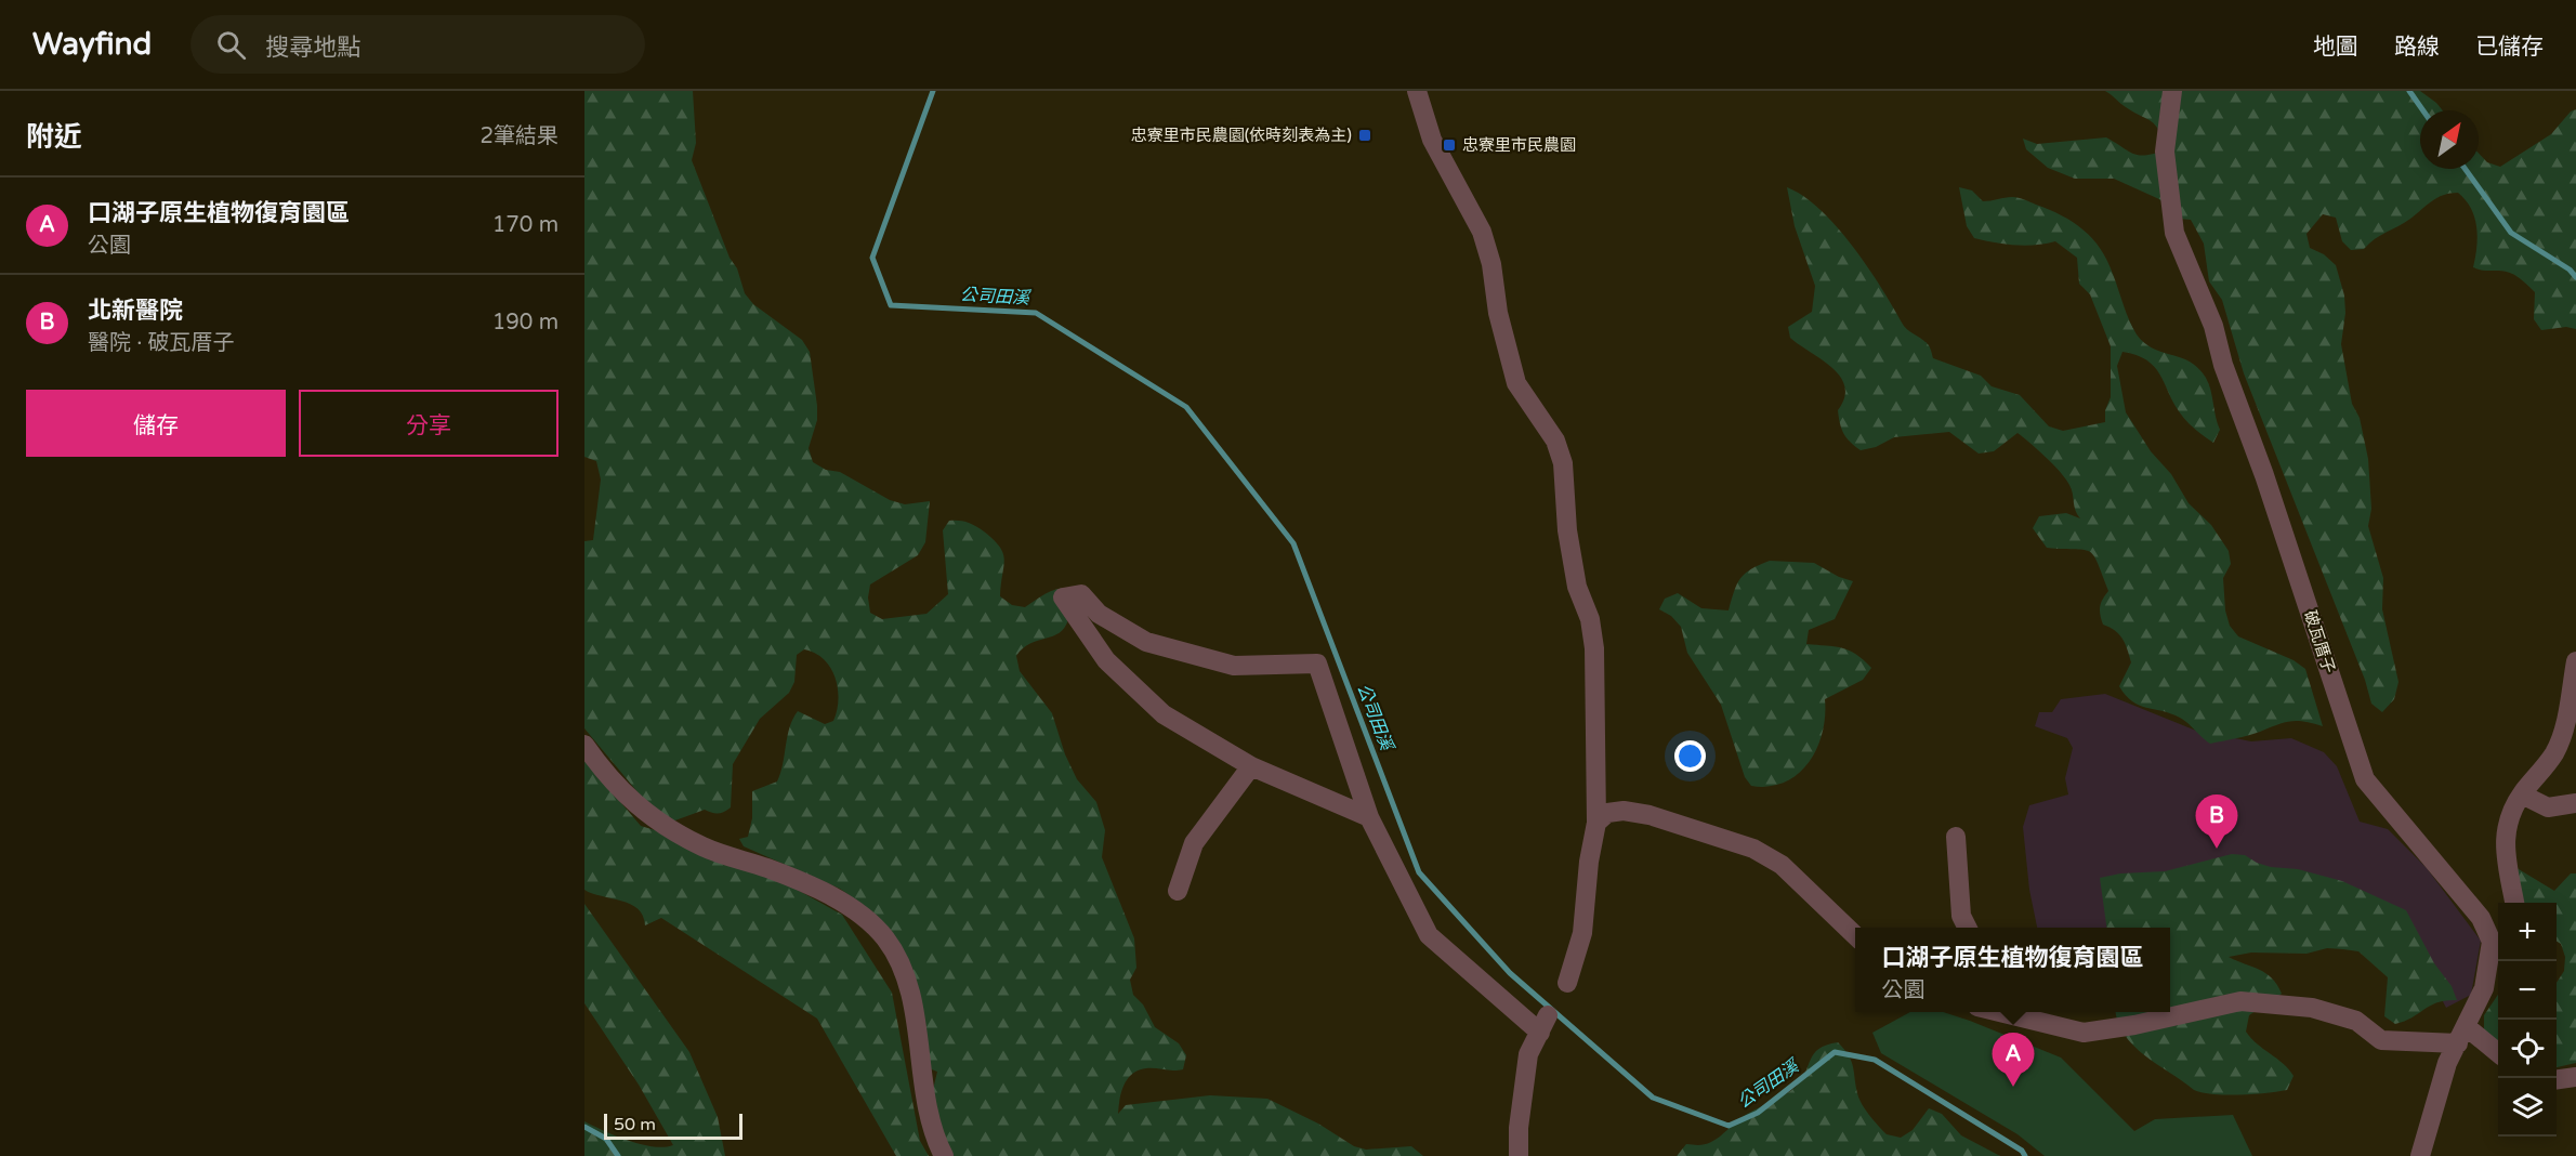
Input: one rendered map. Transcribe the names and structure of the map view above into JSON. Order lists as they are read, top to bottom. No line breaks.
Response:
{"streets":{"street":["破瓦厝子"]},"water":["公司田溪"],"places":{"transit":["忠寮里市民農園(依時刻表為主)","忠寮里市民農園"]},"scale_bar":"50 m","north":"top right","page":{"header":"Wayfind","search":"搜尋地點","nav":["地圖","路線","已儲存"],"heading":["附近","2筆結果"],"list":[{"mark":"A","name":"口湖子原生植物復育園區","note":"公園","value":"170 m"},{"mark":"B","name":"北新醫院","note":"醫院 · 破瓦厝子","value":"190 m"}],"buttons":["儲存","分享"],"pins":["B","A"],"map_buttons":["+","−"],"popup":["口湖子原生植物復育園區","公園"],"scale":"50 m"}}
